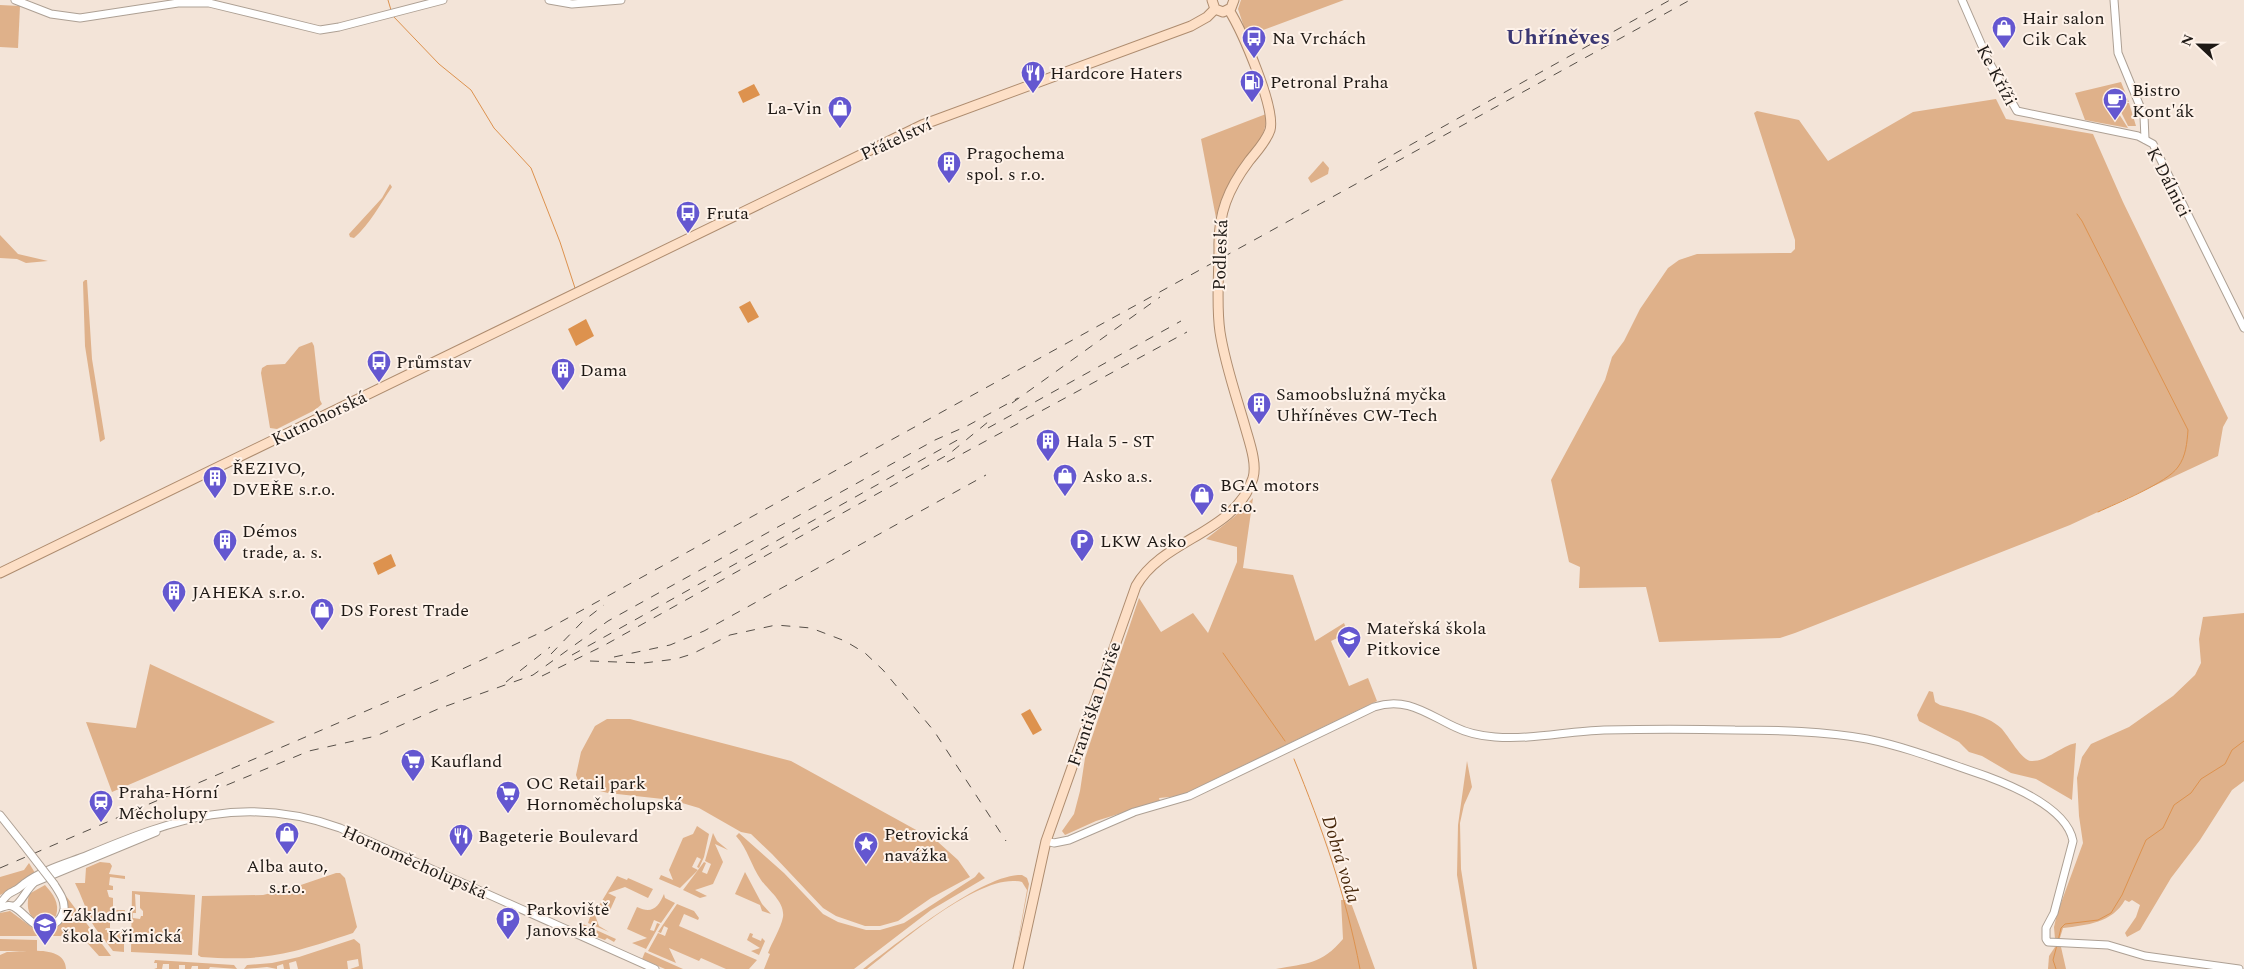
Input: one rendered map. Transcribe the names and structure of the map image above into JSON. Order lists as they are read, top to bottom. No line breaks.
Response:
{"streets":{"main road":["Přátelství","Podleská","Kutnohorská","Františka Diviše"],"street":["Ke Kříži","K Dálnici","Hornoměcholupská"]},"crossings":[["Ke Kříži","K Dálnici"],["Přátelství","Kutnohorská"],["Podleská","Františka Diviše"]],"districts":["Uhříněves"],"water":["Dobrá voda"],"places":{"shop":["Hair salon Cik Cak","La-Vin","Asko a.s.","BGA motors s.r.o.","DS Forest Trade","Alba auto, s.r.o."],"bus stop":["Na Vrchách","Fruta","Průmstav"],"restaurant":["Hardcore Haters","Bageterie Boulevard"],"fuel station":["Petronal Praha"],"cafe":["Bistro Kont'ák"],"building":["Pragochema spol. s r.o.","Dama","Samoobslužná myčka Uhříněves CW-Tech","Hala 5 - ST","ŘEZIVO, DVEŘE s.r.o.","Démos trade, a. s.","JAHEKA s.r.o."],"parking":["LKW Asko","Parkoviště Janovská"],"school or university":["Mateřská škola Pitkovice","Základní škola Křimická"],"supermarket":["Kaufland","OC Retail park Hornoměcholupská"],"station":["Praha-Horní Měcholupy"],"place":["Petrovická navážka"]},"north":"left"}
